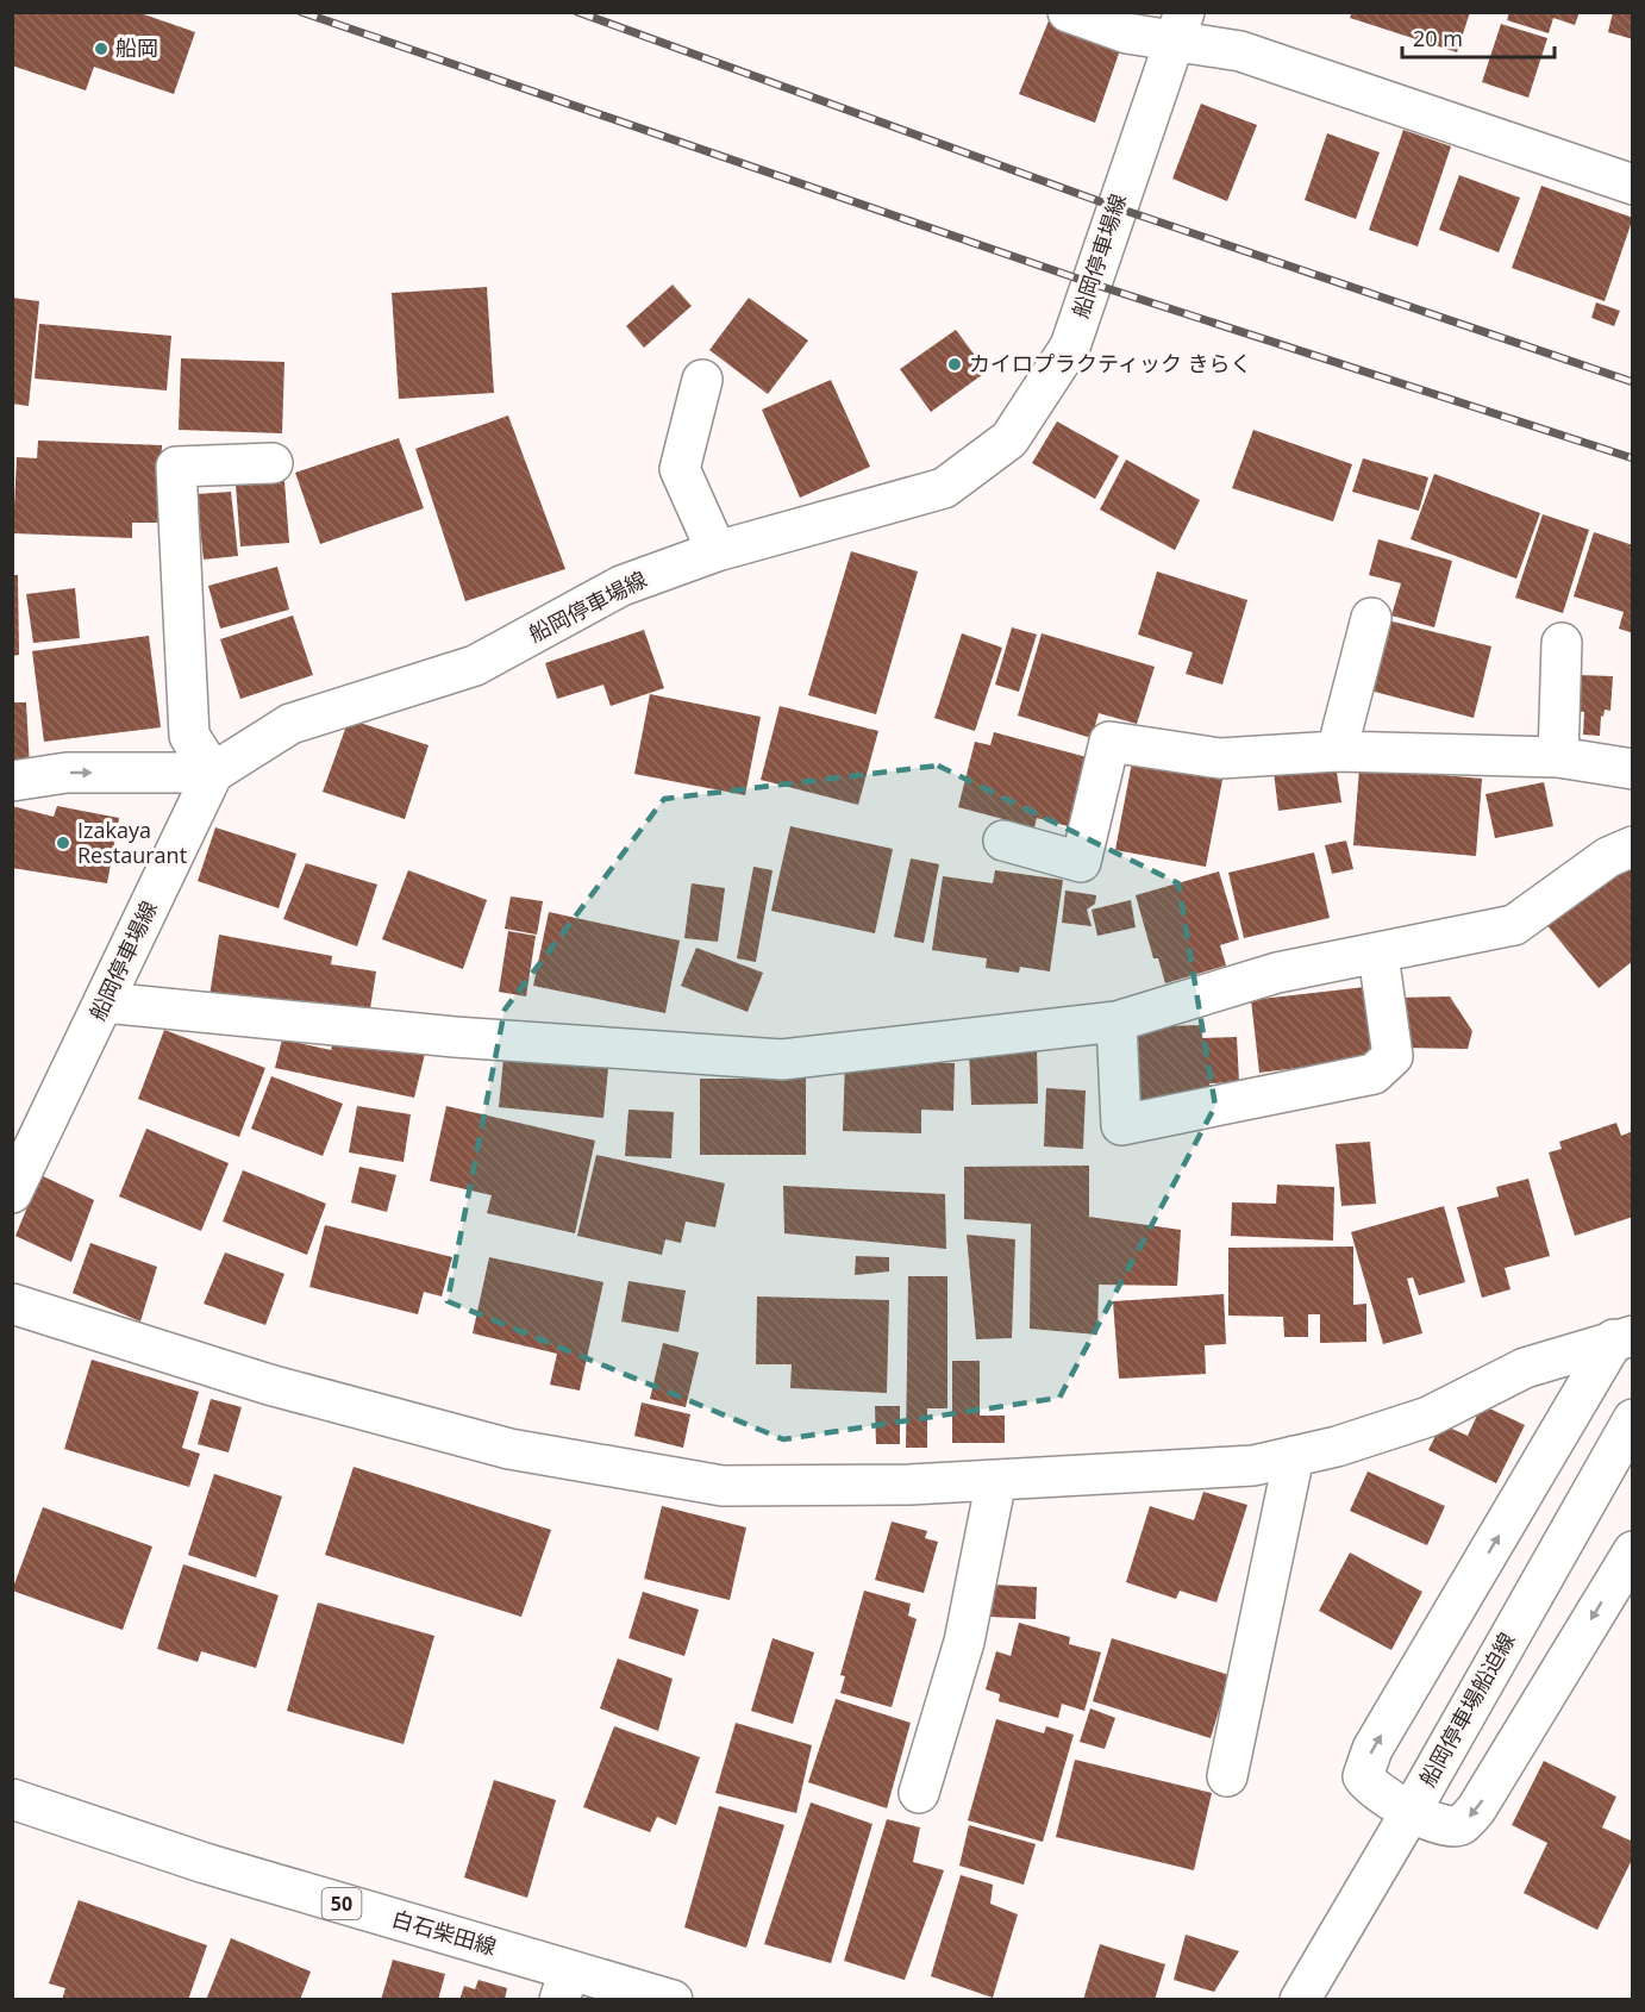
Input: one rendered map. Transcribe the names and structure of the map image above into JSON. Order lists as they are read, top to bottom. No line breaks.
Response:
{"streets":{"street":["船岡停車場線","船岡停車場船迫線","50","白石柴田線"]},"places":["船岡","カイロプラクティック きらく","Izakaya Restaurant"],"scale_bar":"20 m"}
